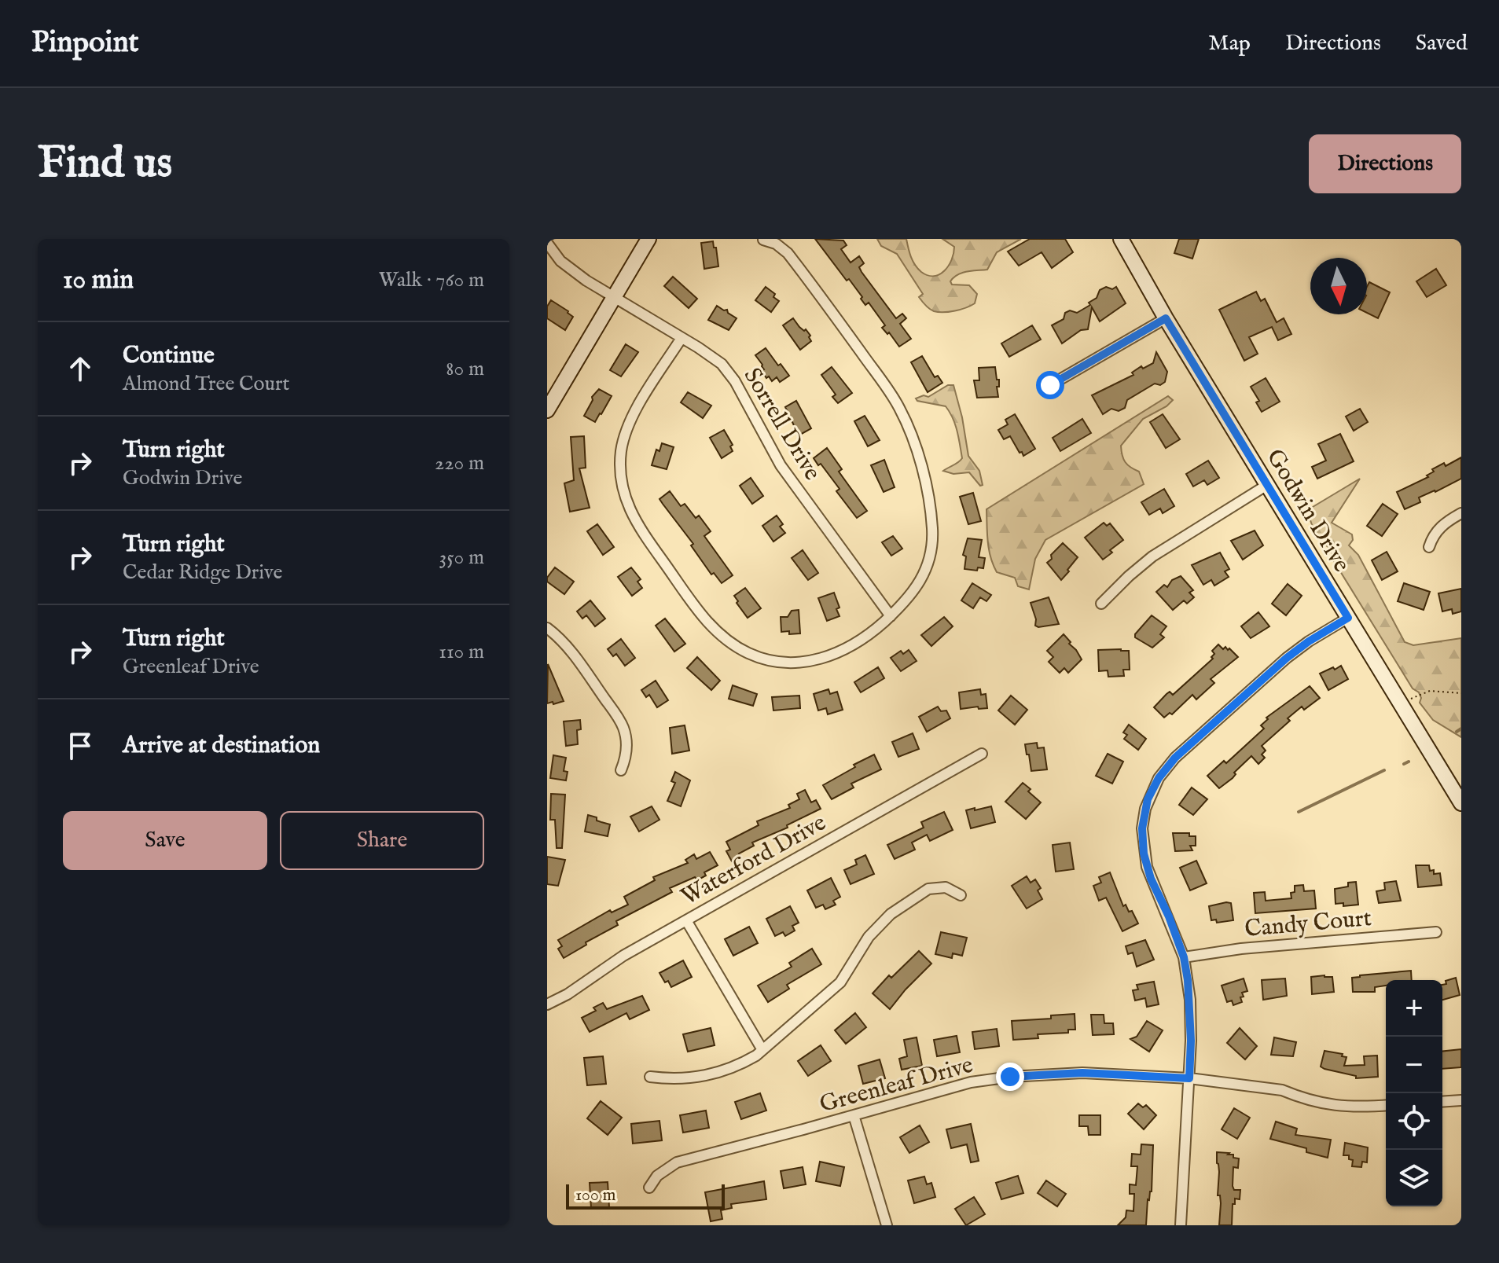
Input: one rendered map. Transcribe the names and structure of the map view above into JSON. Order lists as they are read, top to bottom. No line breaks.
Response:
{"streets":{"street":["Sorrell Drive","Godwin Drive","Waterford Drive","Candy Court","Greenleaf Drive"]},"scale_bar":"100 m","north":"bottom","page":{"header":"Pinpoint","nav":["Map","Directions","Saved"],"buttons":["Directions",["Save","Share"]],"title":"Find us","heading":["10 min","Walk · 760 m"],"list":[["Continue","Almond Tree Court","80 m"],["Turn right","Godwin Drive","220 m"],["Turn right","Cedar Ridge Drive","350 m"],["Turn right","Greenleaf Drive","110 m"],"Arrive at destination"],"map_buttons":["+","−"],"scale":"100 m"}}
